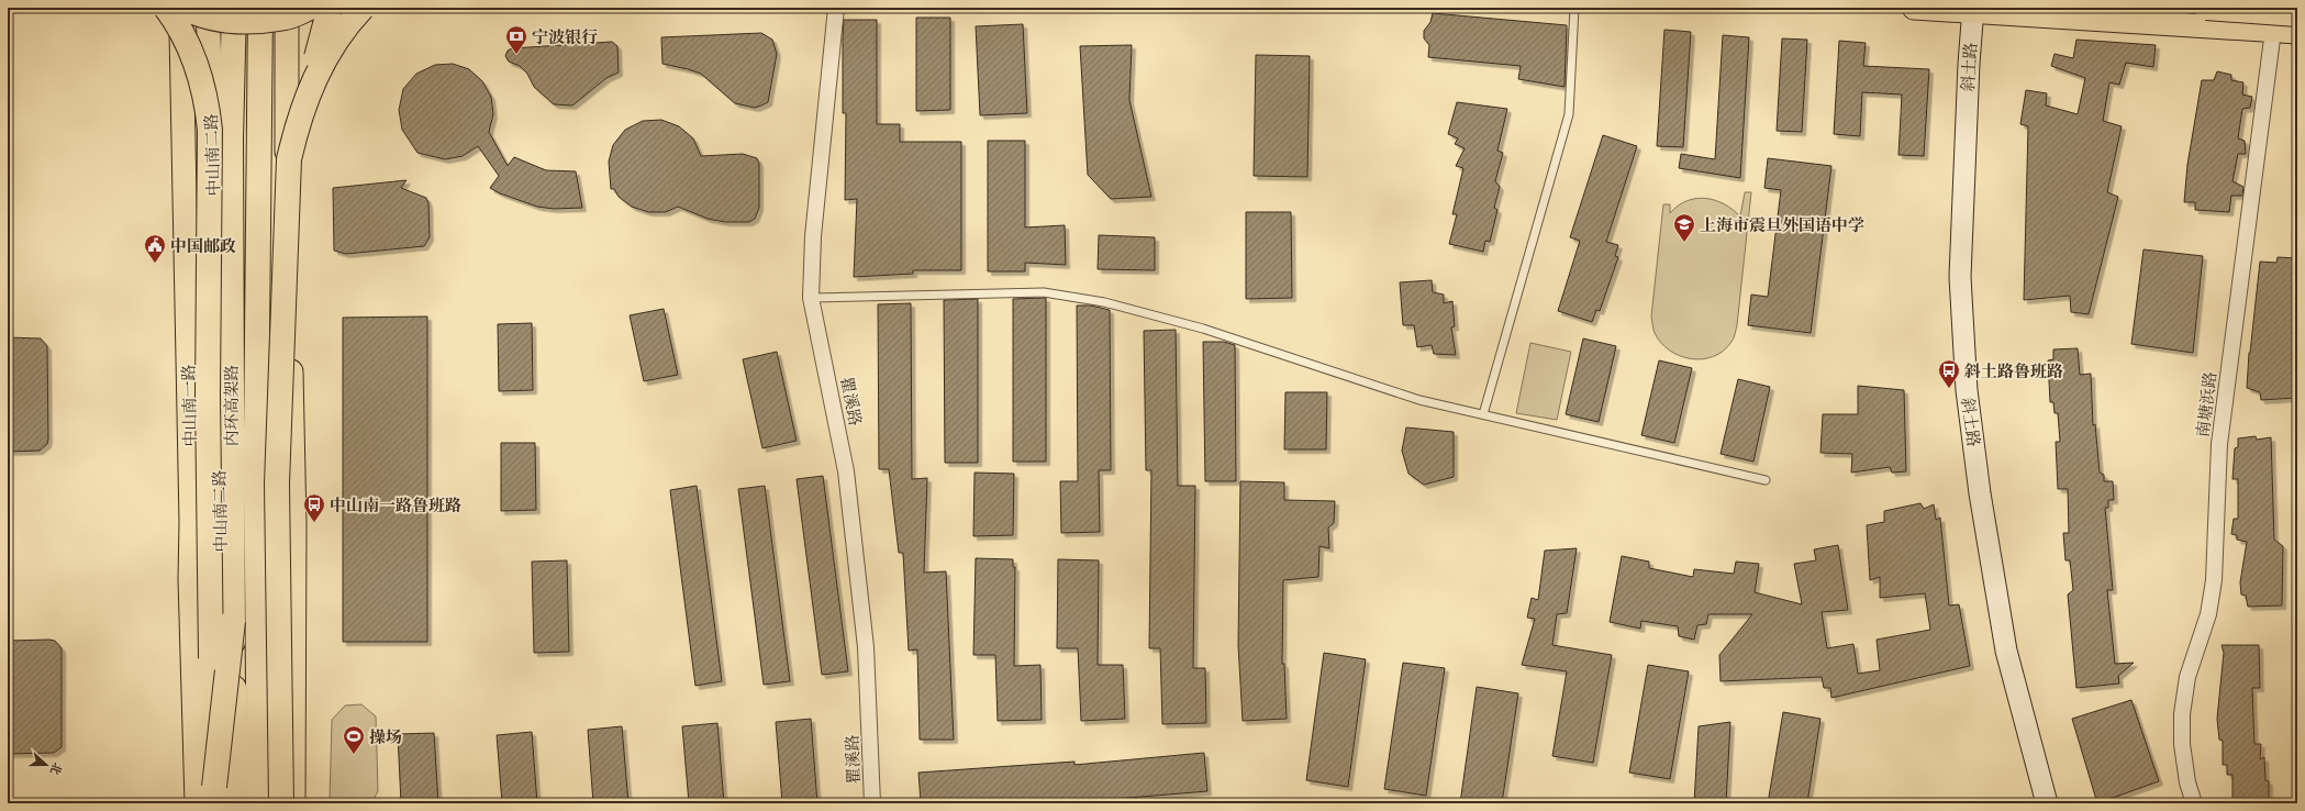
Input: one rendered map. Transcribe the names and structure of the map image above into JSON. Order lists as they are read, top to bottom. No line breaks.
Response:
{"streets":{"highway":["内环高架路"],"main road":["斜土路","中山南二路","中山南一路"],"street":["瞿溪路","南塘浜路"]},"places":{"bank":["宁波银行"],"school or university":["上海市震旦外国语中学"],"public building":["中国邮政"],"bus stop":["斜土路鲁班路","中山南一路鲁班路"],"sports":["操场"]},"north":"right"}
